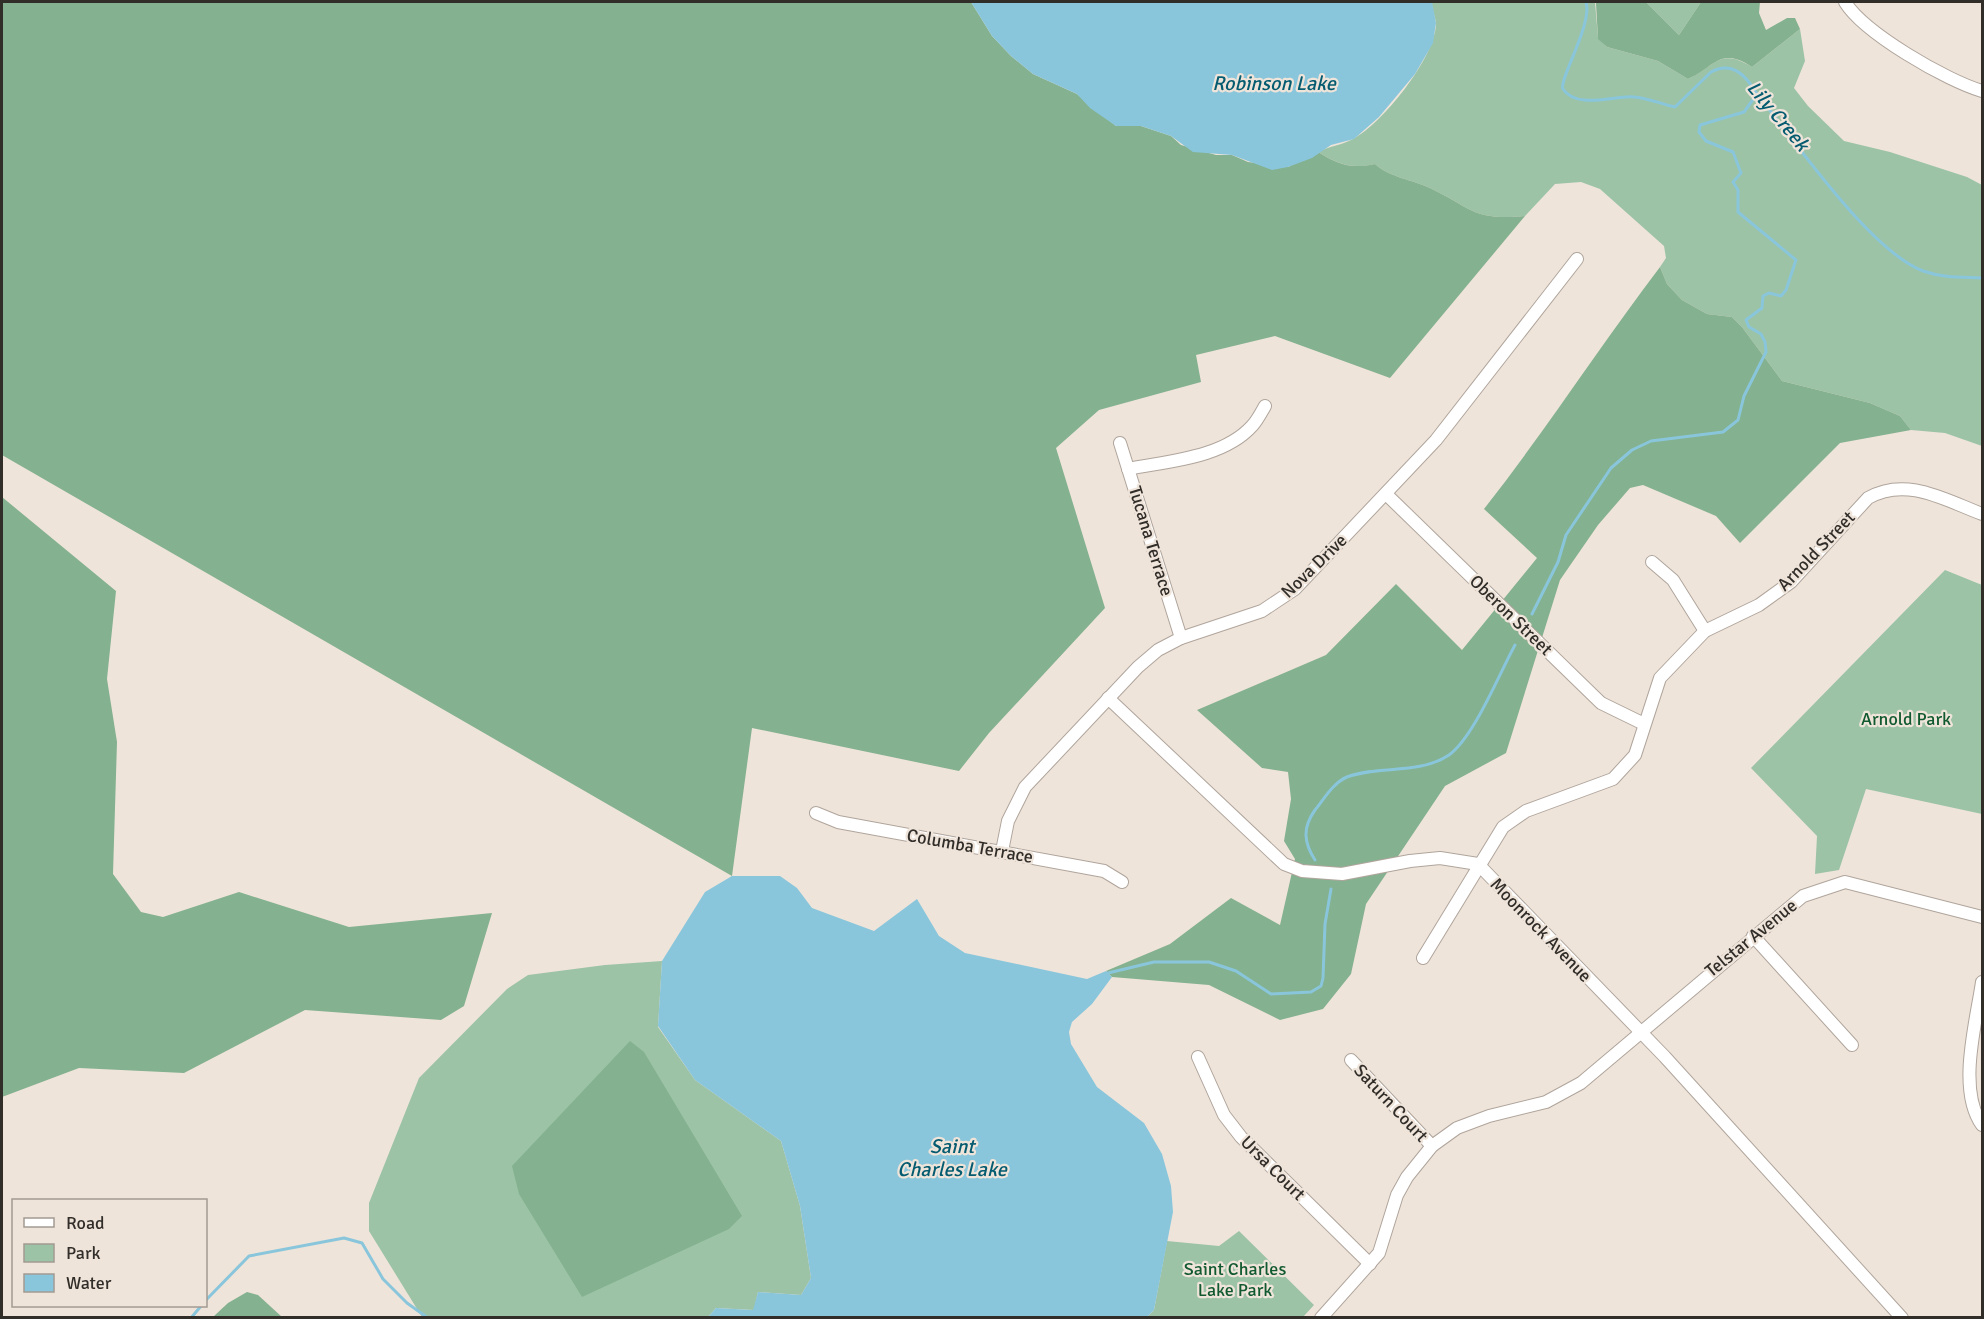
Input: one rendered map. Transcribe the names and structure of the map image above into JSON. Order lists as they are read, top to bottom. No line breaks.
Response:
{"streets":{"street":["Tucana Terrace","Arnold Street","Nova Drive","Oberon Street","Columba Terrace","Moonrock Avenue","Telstar Avenue","Saturn Court","Ursa Court"]},"crossings":[["Tucana Terrace","Nova Drive"],["Arnold Street","Oberon Street"],["Arnold Street","Moonrock Avenue"],["Nova Drive","Oberon Street"],["Nova Drive","Columba Terrace"],["Nova Drive","Moonrock Avenue"],["Moonrock Avenue","Telstar Avenue"],["Telstar Avenue","Saturn Court"],["Telstar Avenue","Ursa Court"]],"water":["Robinson Lake","Lily Creek","Saint Charles Lake"],"parks":["Arnold Park","Saint Charles Lake Park"],"legend":["Road","Park","Water"]}
